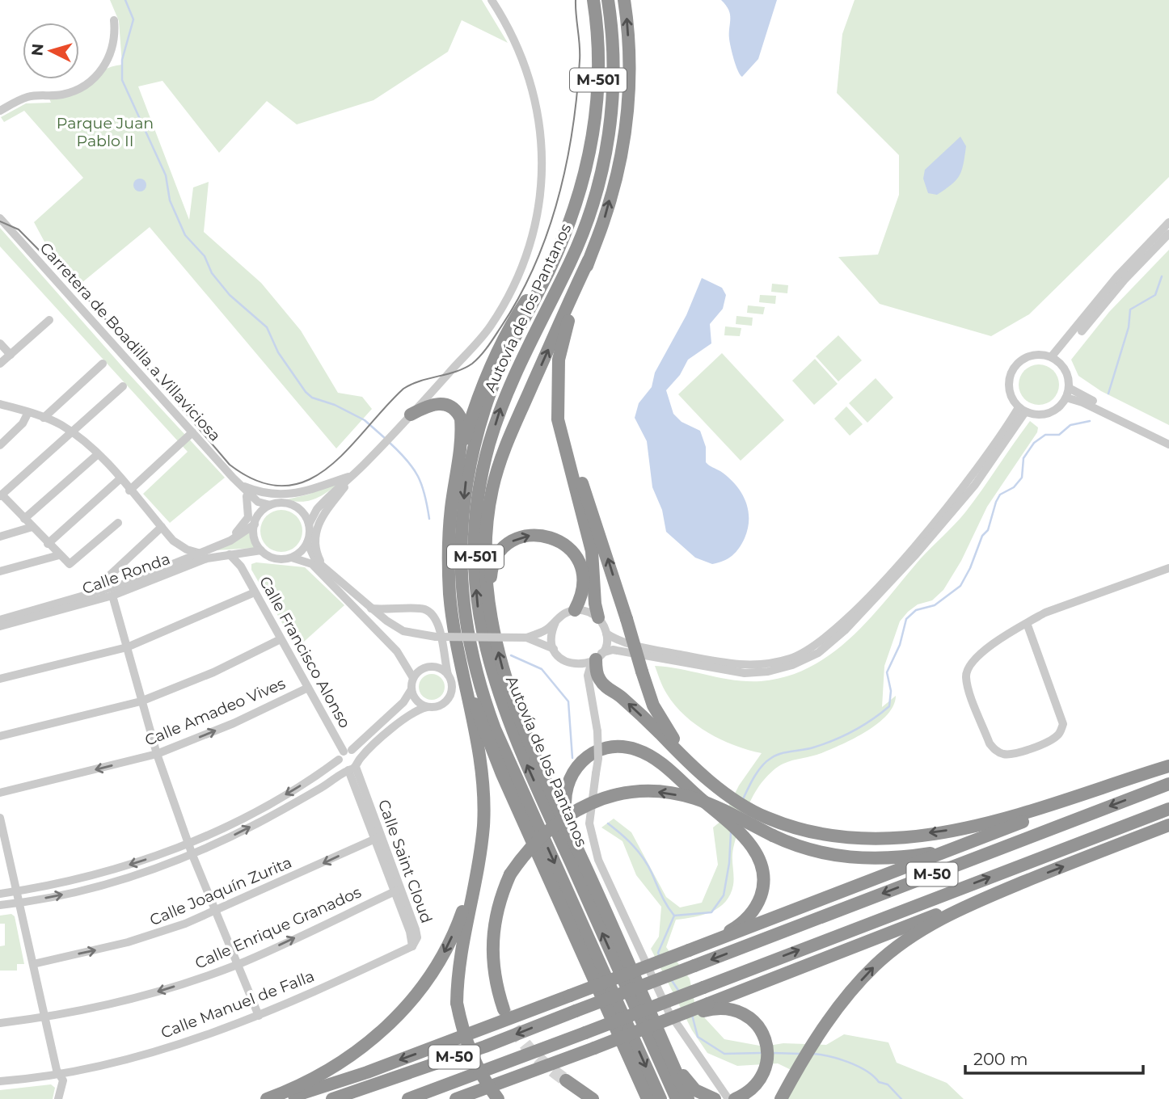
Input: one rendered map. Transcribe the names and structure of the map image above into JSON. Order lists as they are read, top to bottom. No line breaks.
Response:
{"streets":{"highway":["M-501","Autovía de los Pantanos","M-50"],"street":["Carretera de Boadilla a Villaviciosa","Calle Ronda","Calle Francisco Alonso","Calle Amadeo Vives","Calle Saint Cloud","Calle Joaquín Zurita","Calle Enrique Granados","Calle Manuel de Falla"]},"crossings":[["Carretera de Boadilla a Villaviciosa","Calle Ronda"],["Calle Ronda","Calle Francisco Alonso"],["Calle Francisco Alonso","Calle Amadeo Vives"],["Calle Francisco Alonso","Calle Saint Cloud"],["Calle Saint Cloud","Calle Joaquín Zurita"],["Calle Saint Cloud","Calle Enrique Granados"],["Calle Saint Cloud","Calle Manuel de Falla"]],"parks":["Parque Juan Pablo II"],"scale_bar":"200 m","north":"left"}
